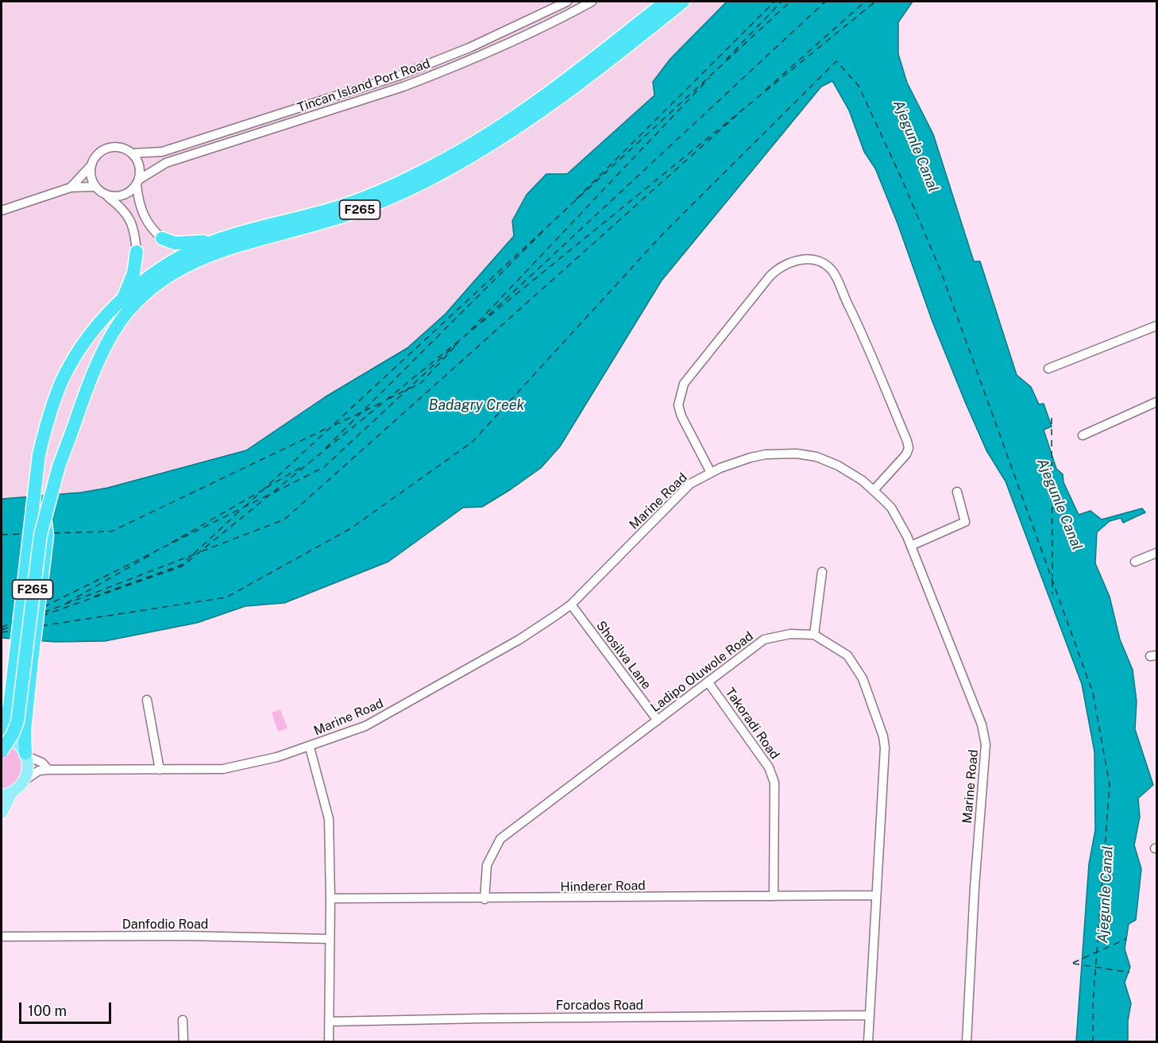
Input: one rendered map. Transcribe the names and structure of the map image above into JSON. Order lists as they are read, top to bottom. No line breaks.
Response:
{"streets":{"highway":["F265"],"street":["Tincan Island Port Road","Marine Road","Shosilva Lane","Ladipo Oluwole Road","Takoradi Road","Hinderer Road","Danfodio Road","Forcados Road"]},"crossings":[["Marine Road","Shosilva Lane"],["Shosilva Lane","Ladipo Oluwole Road"],["Ladipo Oluwole Road","Takoradi Road"],["Ladipo Oluwole Road","Hinderer Road"],["Ladipo Oluwole Road","Forcados Road"],["Takoradi Road","Hinderer Road"]],"water":["Ajegunle Canal","Badagry Creek"],"scale_bar":"100 m"}
